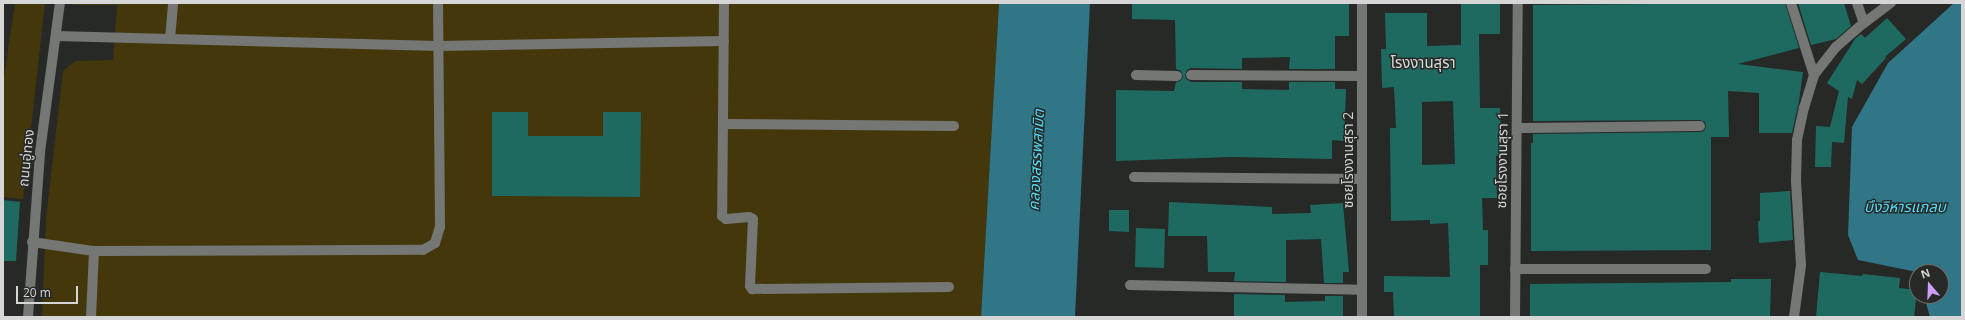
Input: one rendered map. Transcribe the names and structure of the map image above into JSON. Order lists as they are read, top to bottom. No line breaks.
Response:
{"streets":{"street":["ถนนอู่ทอง","ซอยโรงงานสุรา 2","ซอยโรงงานสุรา 1"]},"districts":["โรงงานสุรา"],"water":["คลองสรรพสามิต","บึงวิหารแกลบ"],"scale_bar":"20 m","north":"top"}
